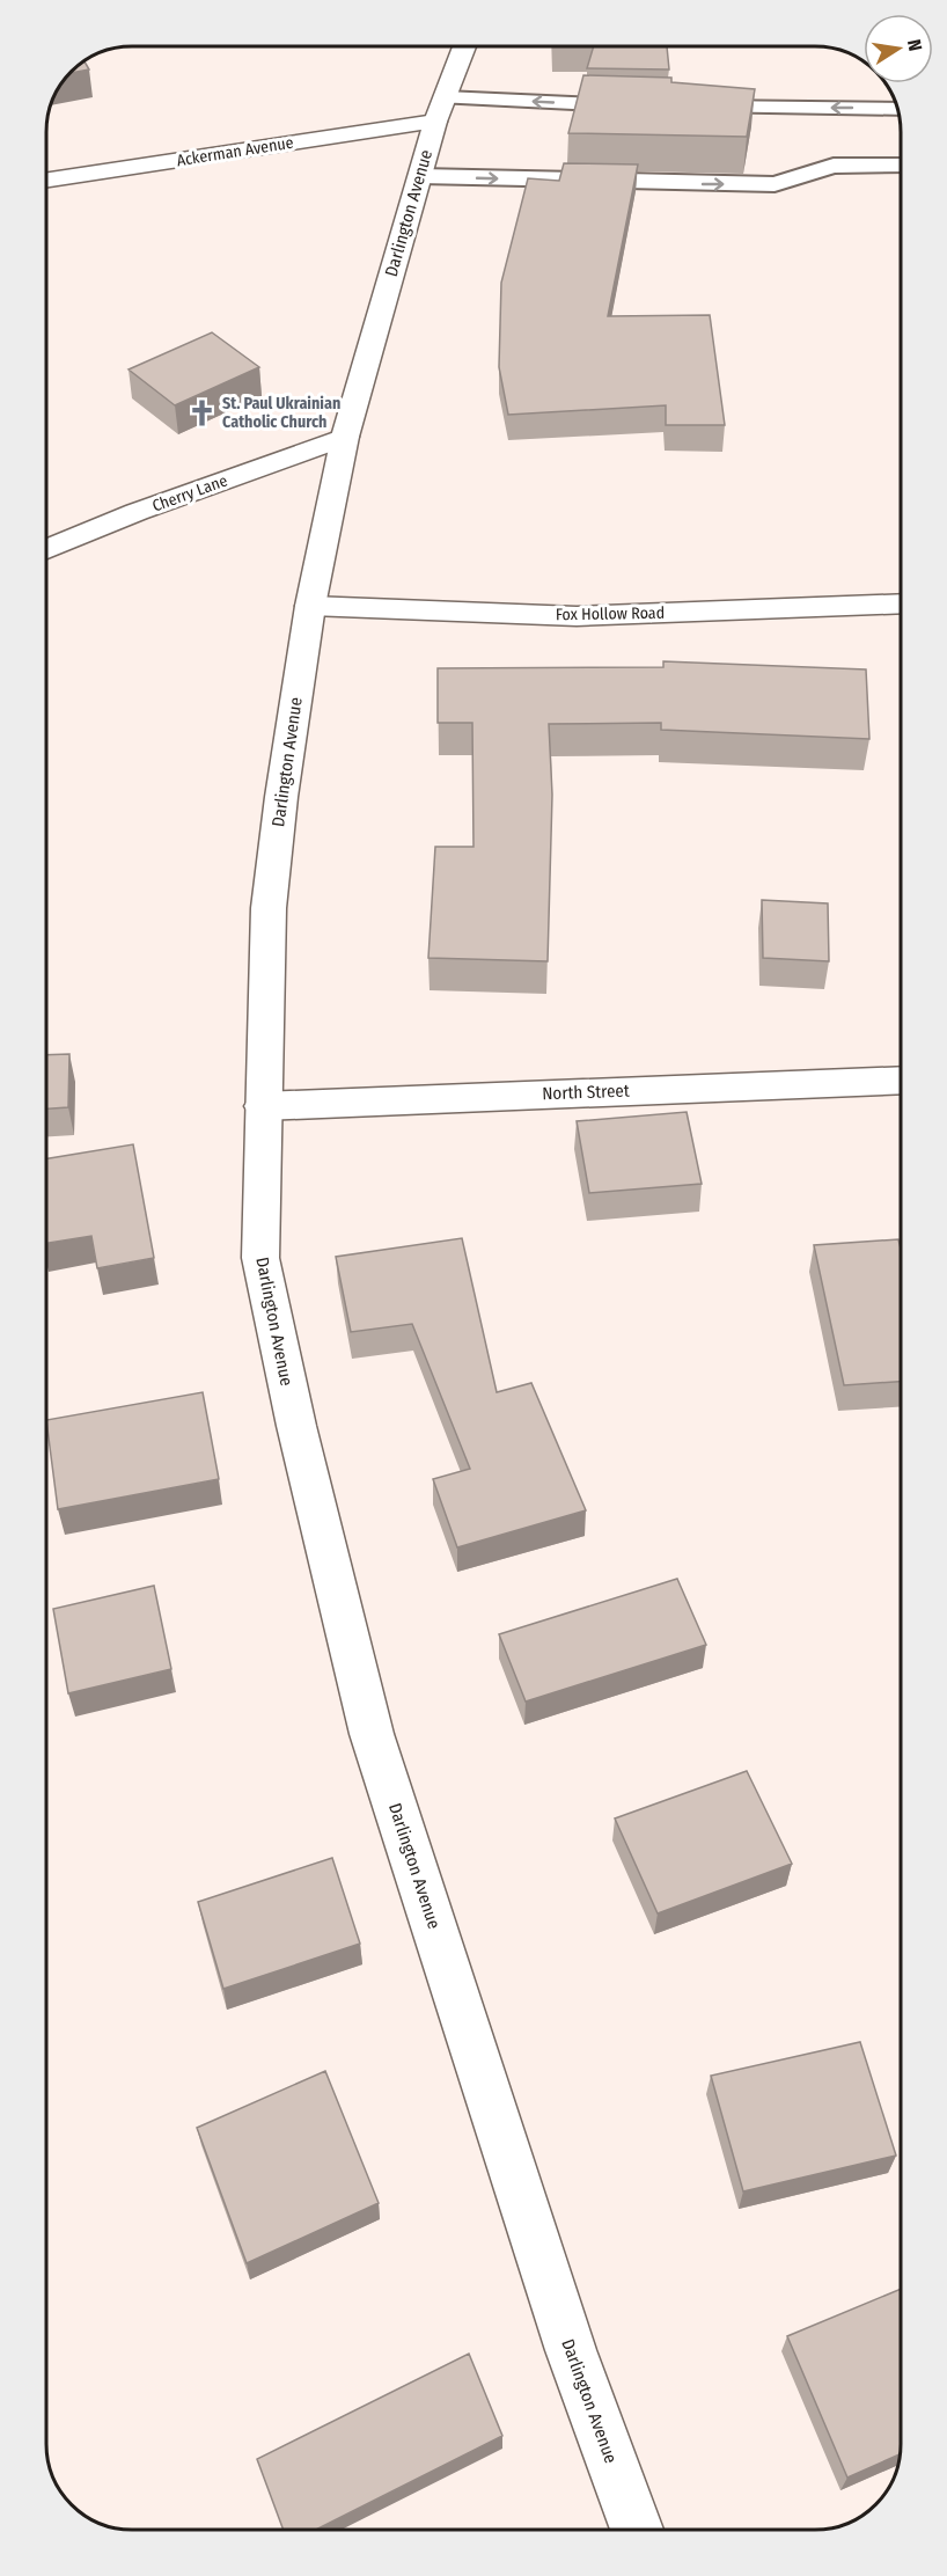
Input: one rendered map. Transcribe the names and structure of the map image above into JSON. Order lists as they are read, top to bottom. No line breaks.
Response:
{"streets":{"main road":["Ackerman Avenue","Darlington Avenue","Cherry Lane","Fox Hollow Road","North Street"]},"crossings":[["Ackerman Avenue","Darlington Avenue"],["Darlington Avenue","Cherry Lane"],["Darlington Avenue","Fox Hollow Road"],["Darlington Avenue","North Street"]],"places":{"church":["St. Paul Ukrainian Catholic Church"]},"north":"right"}
